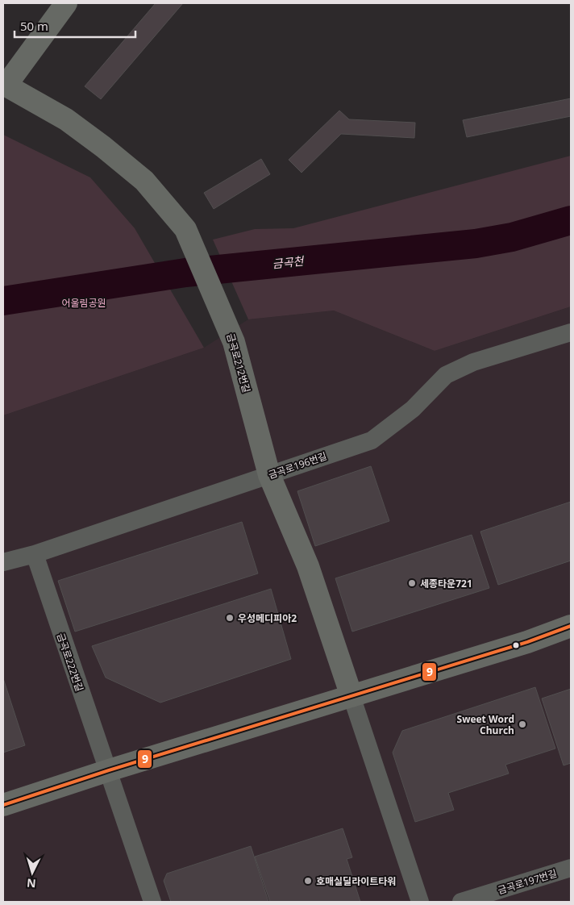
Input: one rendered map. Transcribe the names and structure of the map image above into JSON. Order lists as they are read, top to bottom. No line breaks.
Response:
{"streets":{"street":["금곡로212번길","금곡로196번길","금곡로222번길","금곡로197번길"]},"crossings":[["금곡로212번길","금곡로196번길"],["금곡로196번길","금곡로222번길"]],"water":["금곡천"],"parks":["어울림공원"],"places":["세종타운721","우성메디피아2","Sweet Word Church","호매실딜라이트타워"],"lines":["transit line 9"],"scale_bar":"50 m","north":"bottom"}
